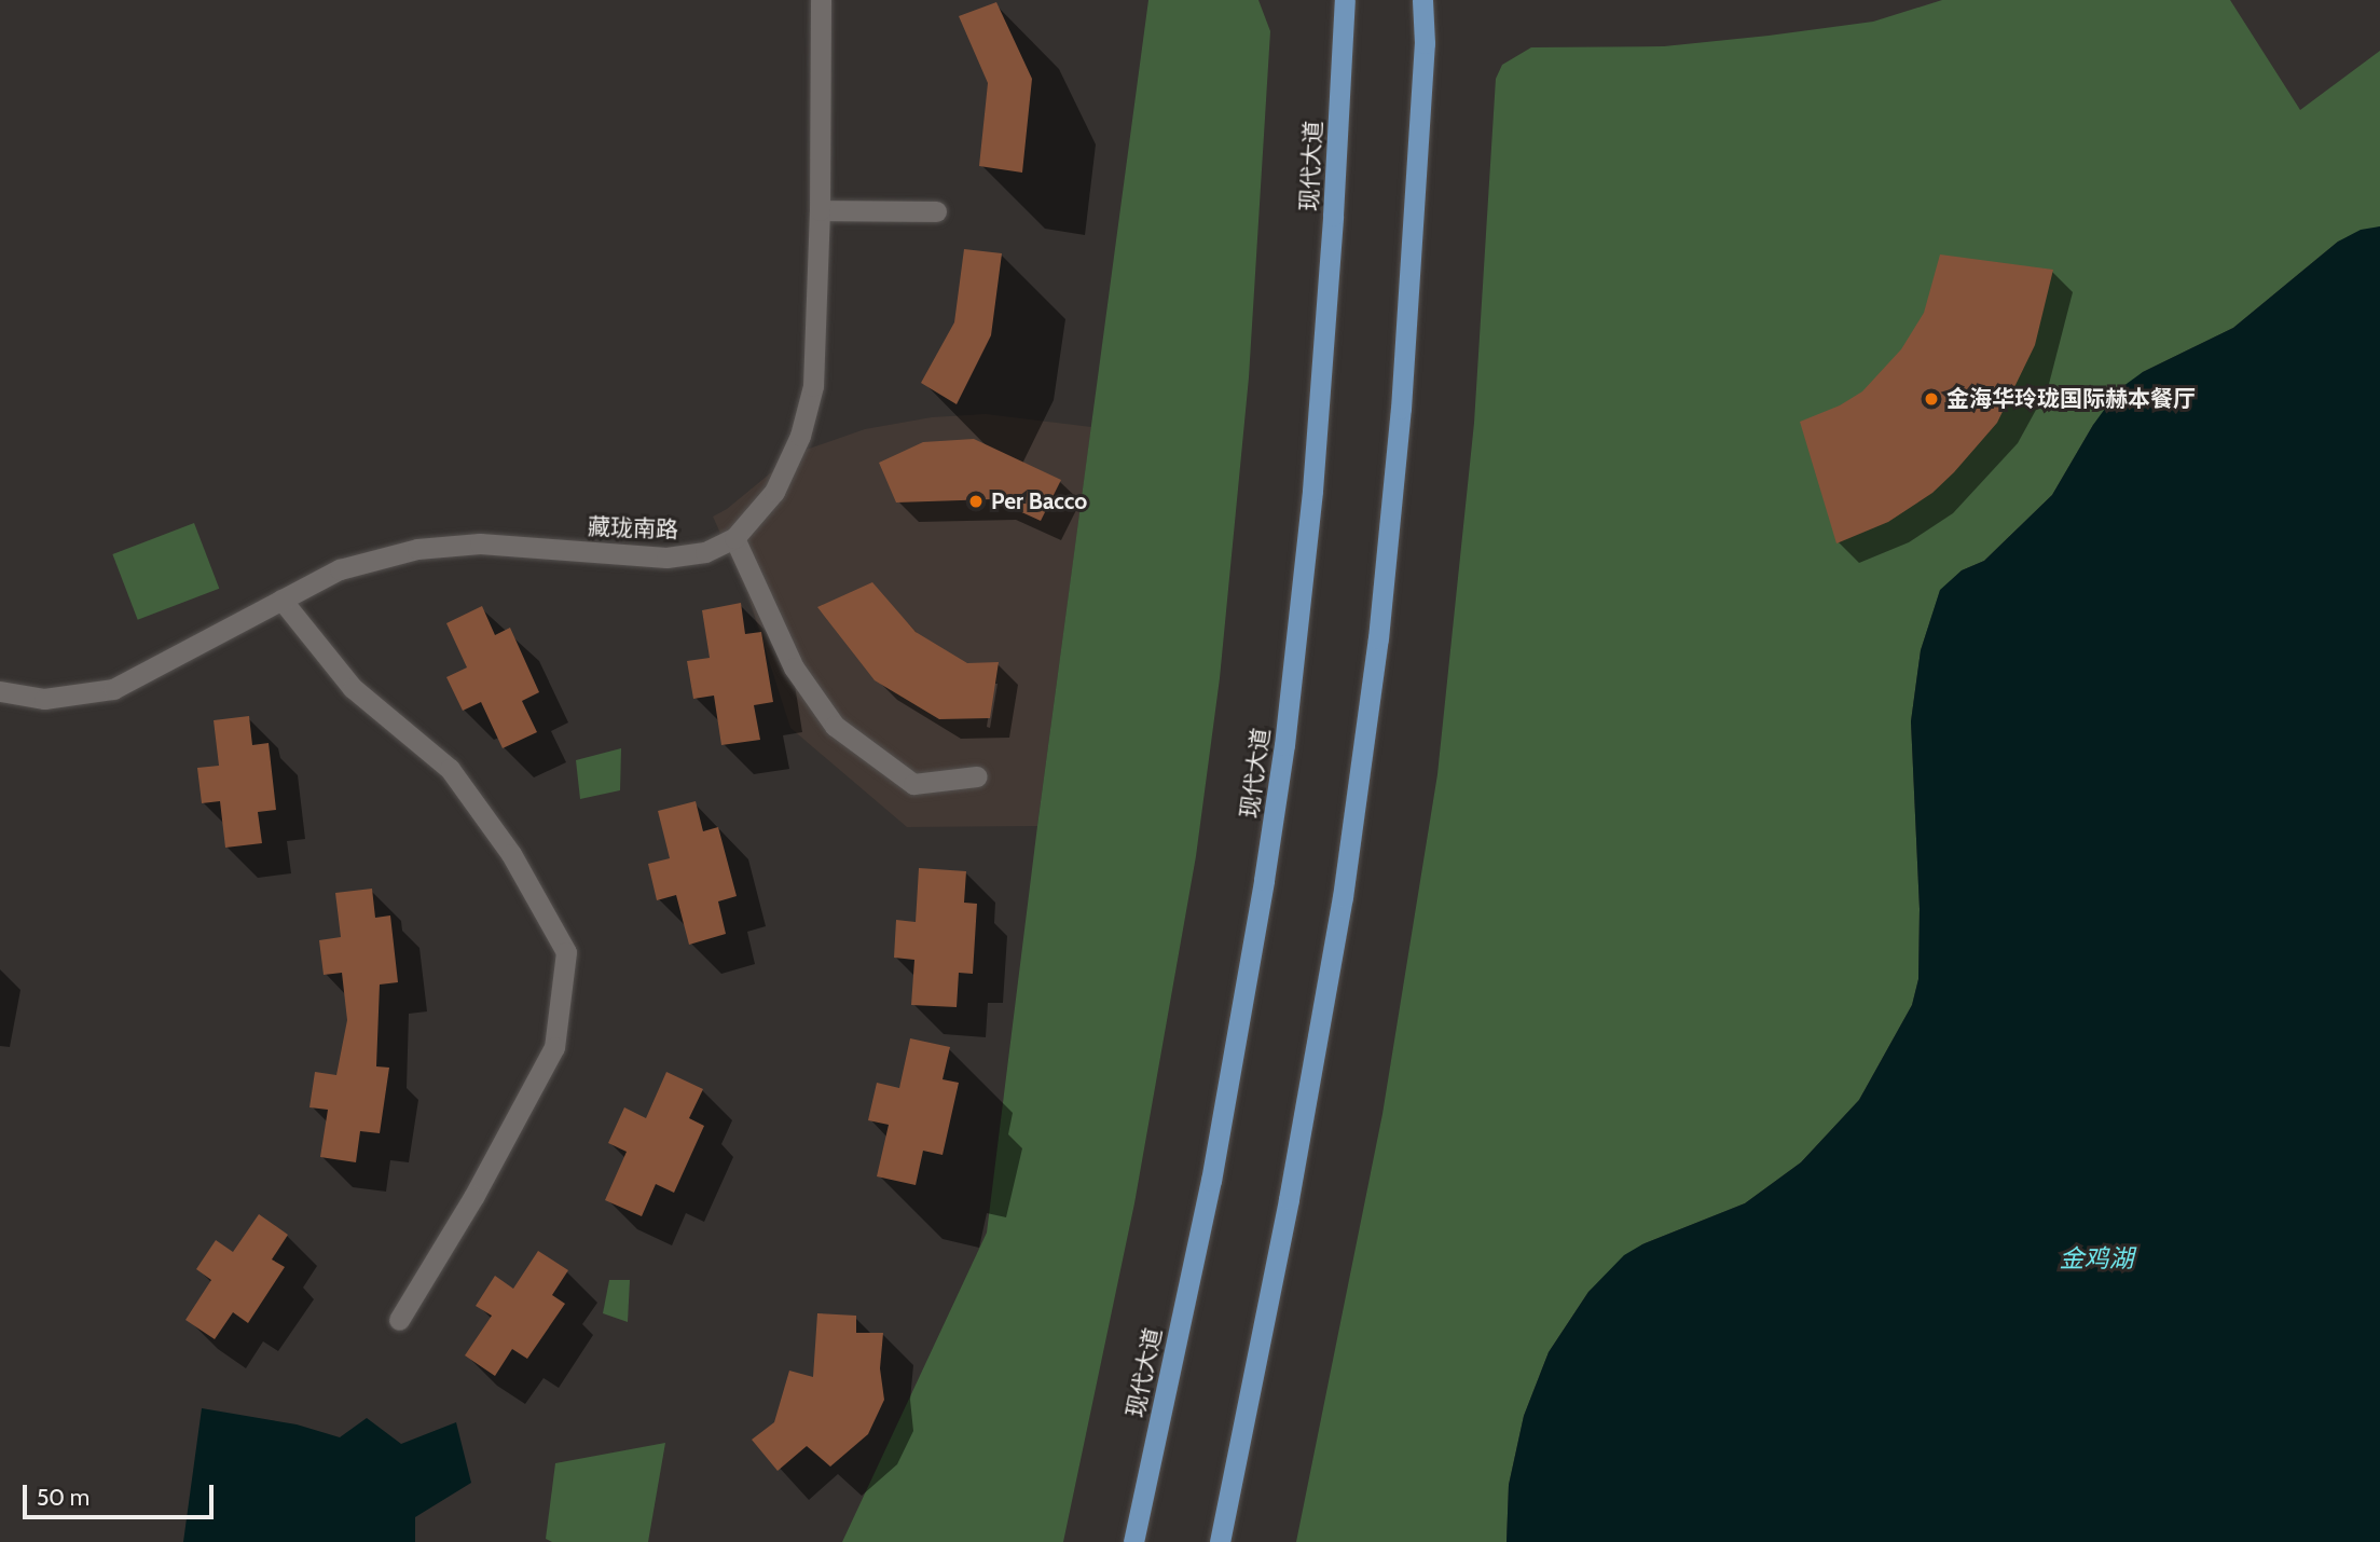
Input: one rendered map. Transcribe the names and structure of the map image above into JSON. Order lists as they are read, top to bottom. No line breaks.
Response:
{"streets":{"main road":["现代大道"],"street":["藏珑南路"]},"water":["金鸡湖"],"places":["金海华玲珑国际赫本餐厅","Per Bacco"],"scale_bar":"50 m"}
